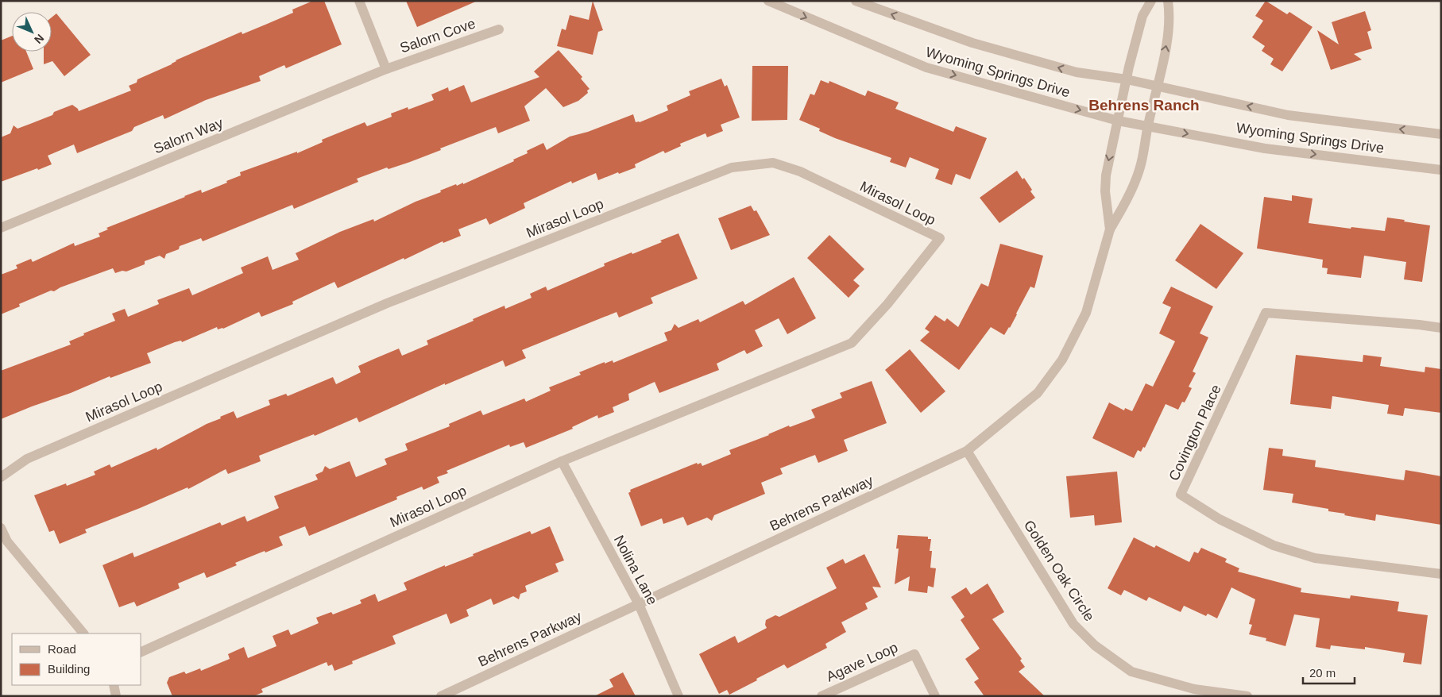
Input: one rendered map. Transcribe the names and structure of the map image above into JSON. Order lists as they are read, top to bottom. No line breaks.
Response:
{"streets":{"street":["Salorn Cove","Wyoming Springs Drive","Salorn Way","Mirasol Loop","Covington Place","Behrens Parkway","Nolina Lane","Golden Oak Circle","Agave Loop"]},"crossings":[["Salorn Cove","Salorn Way"],["Wyoming Springs Drive","Behrens Parkway"],["Mirasol Loop","Nolina Lane"],["Behrens Parkway","Nolina Lane"],["Behrens Parkway","Golden Oak Circle"]],"districts":["Behrens Ranch"],"legend":["Road","Building"],"scale_bar":"20 m","north":"bottom right"}
